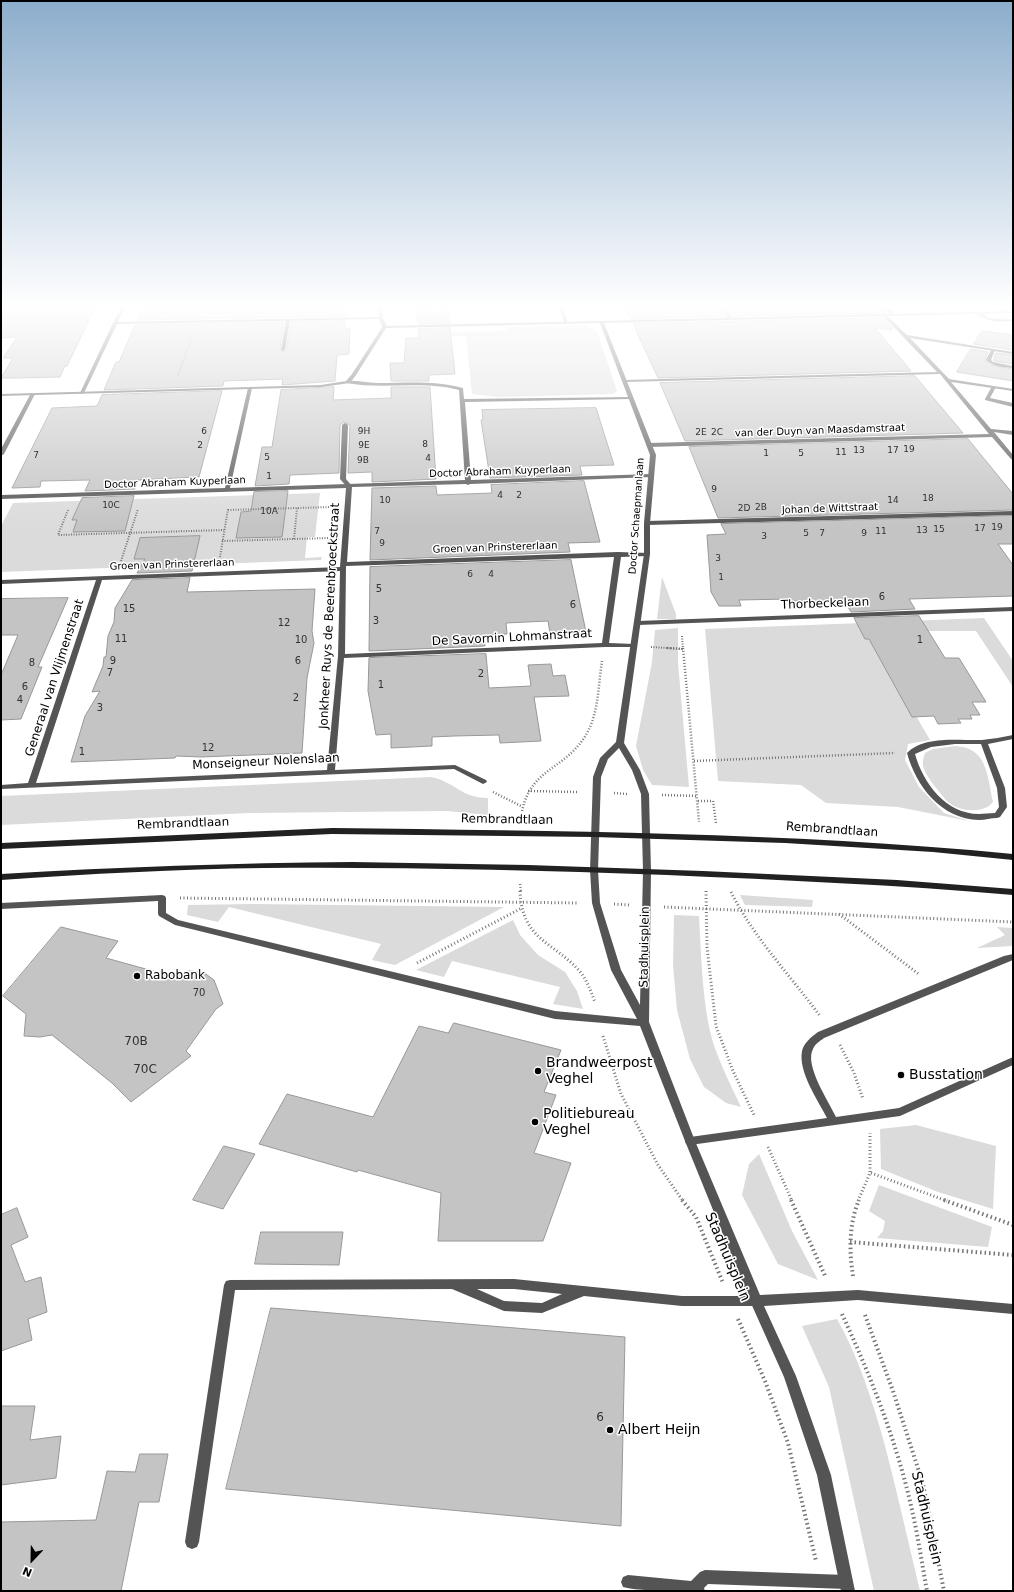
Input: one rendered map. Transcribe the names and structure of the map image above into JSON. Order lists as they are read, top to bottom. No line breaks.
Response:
{"streets":{"main road":["Rembrandtlaan"],"street":["van der Duyn van Maasdamstraat","Doctor Abraham Kuyperlaan","Johan de Wittstraat","Doctor Schaepmanlaan","Groen van Prinstererlaan","Thorbeckelaan","Jonkheer Ruys de Beerenbroeckstraat","De Savornin Lohmanstraat","Generaal van Vlijmenstraat","Monseigneur Nolenslaan","Stadhuisplein"]},"crossings":[["van der Duyn van Maasdamstraat","Doctor Schaepmanlaan"],["Doctor Abraham Kuyperlaan","Doctor Schaepmanlaan"],["Doctor Abraham Kuyperlaan","Jonkheer Ruys de Beerenbroeckstraat"],["Johan de Wittstraat","Doctor Schaepmanlaan"],["Doctor Schaepmanlaan","Groen van Prinstererlaan"],["Doctor Schaepmanlaan","Thorbeckelaan"],["Doctor Schaepmanlaan","De Savornin Lohmanstraat"],["Groen van Prinstererlaan","Jonkheer Ruys de Beerenbroeckstraat"],["Groen van Prinstererlaan","Generaal van Vlijmenstraat"],["Jonkheer Ruys de Beerenbroeckstraat","De Savornin Lohmanstraat"],["Jonkheer Ruys de Beerenbroeckstraat","Monseigneur Nolenslaan"],["Generaal van Vlijmenstraat","Monseigneur Nolenslaan"]],"places":["Rabobank","Brandweerpost Veghel","Busstation","Politiebureau Veghel","Albert Heijn"],"house_numbers":["6","9H","2E","2C","8","2","9E","19","13","17","11","1","5","7","5","4","9B","1","9","4","2","18","10","14","10C","2B","2D","10A","19","17","15","13","7","11","5","7","9","3","9","3","6","4","1","5","6","6","15","3","12","11","10","1","9","6","8","7","2","1","6","2","4","3","12","1","70","70B","70C","6"],"north":"bottom"}
